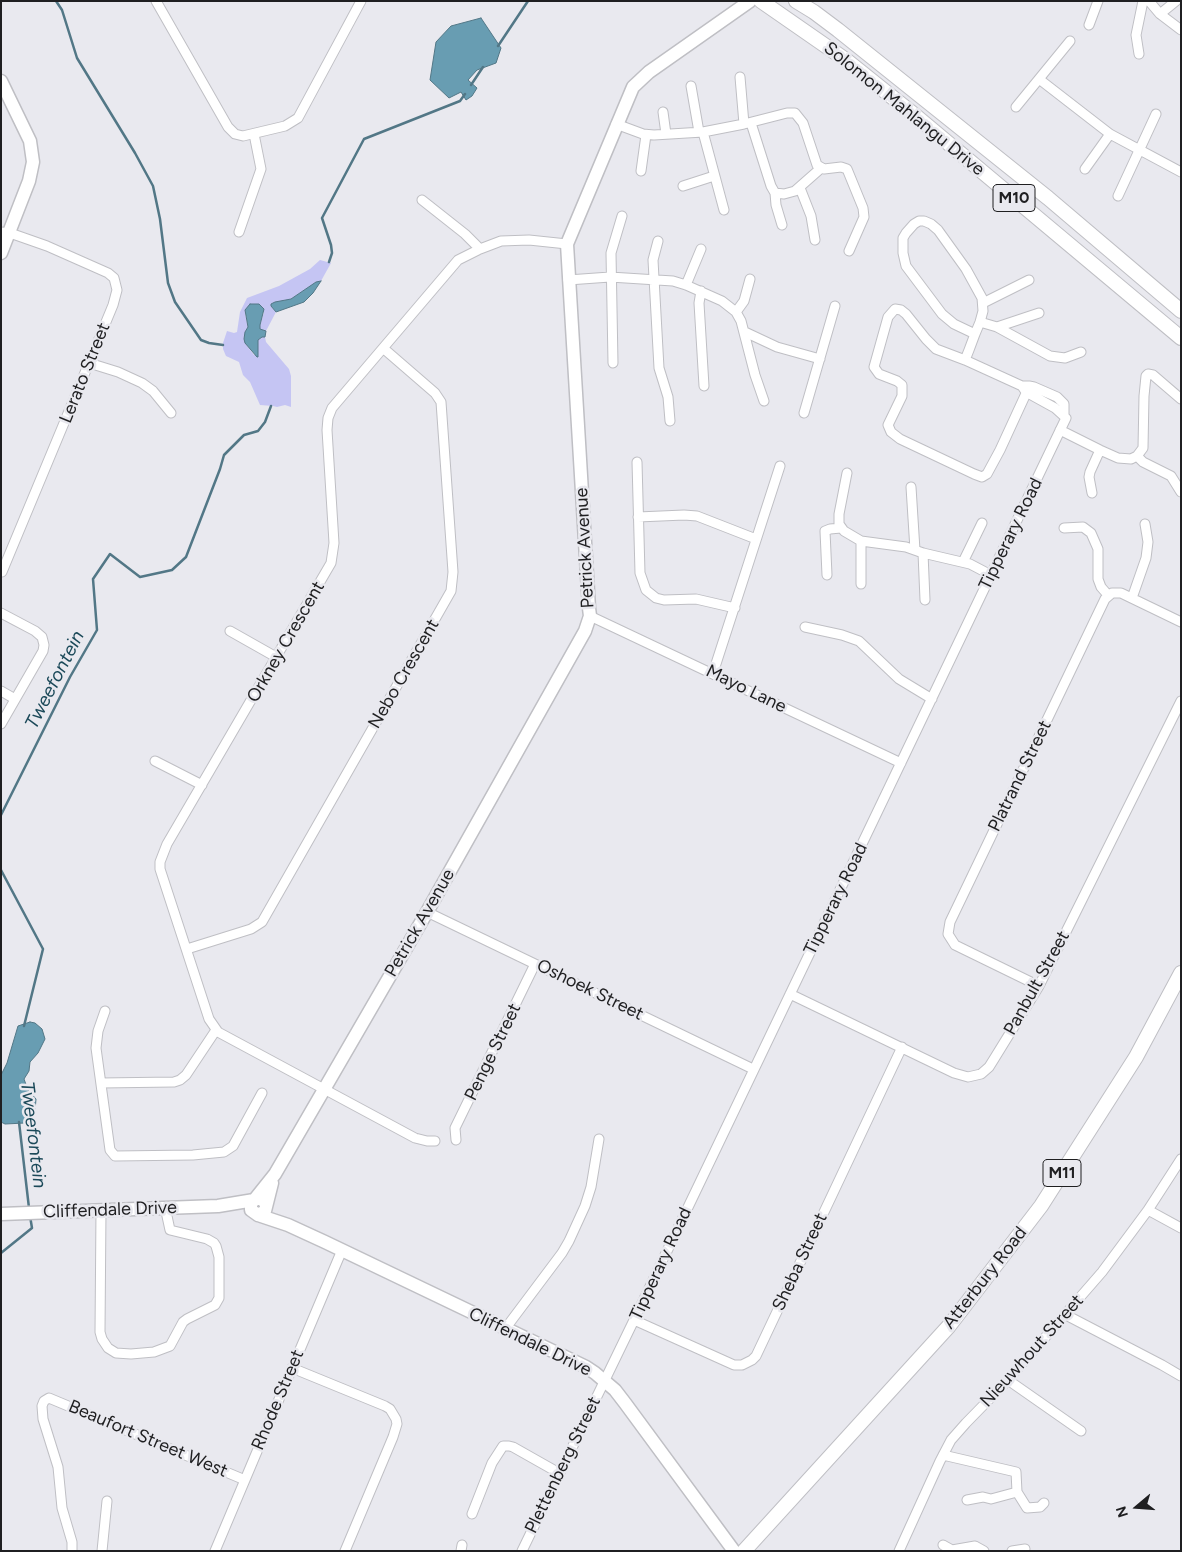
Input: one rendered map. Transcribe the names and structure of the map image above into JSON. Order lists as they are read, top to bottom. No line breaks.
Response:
{"streets":{"main road":["Solomon Mahlangu Drive","M10","M11","Atterbury Road"],"street":["Lerato Street","Tipperary Road","Petrick Avenue","Orkney Crescent","Nebo Crescent","Mayo Lane","Platrand Street","Panbult Street","Oshoek Street","Penge Street","Cliffendale Drive","Sheba Street","Nieuwhout Street","Rhode Street","Beaufort Street West","Plettenberg Street"]},"crossings":[["Tipperary Road","Mayo Lane"],["Tipperary Road","Panbult Street"],["Tipperary Road","Oshoek Street"],["Tipperary Road","Cliffendale Drive"],["Tipperary Road","Sheba Street"],["Tipperary Road","Plettenberg Street"],["Petrick Avenue","Orkney Crescent"],["Petrick Avenue","Mayo Lane"],["Petrick Avenue","Oshoek Street"],["Petrick Avenue","Cliffendale Drive"],["Orkney Crescent","Nebo Crescent"],["Platrand Street","Panbult Street"],["Panbult Street","Sheba Street"],["Oshoek Street","Penge Street"],["Cliffendale Drive","Rhode Street"],["Cliffendale Drive","Plettenberg Street"],["Rhode Street","Beaufort Street West"]],"water":["Tweefontein"],"north":"left"}
